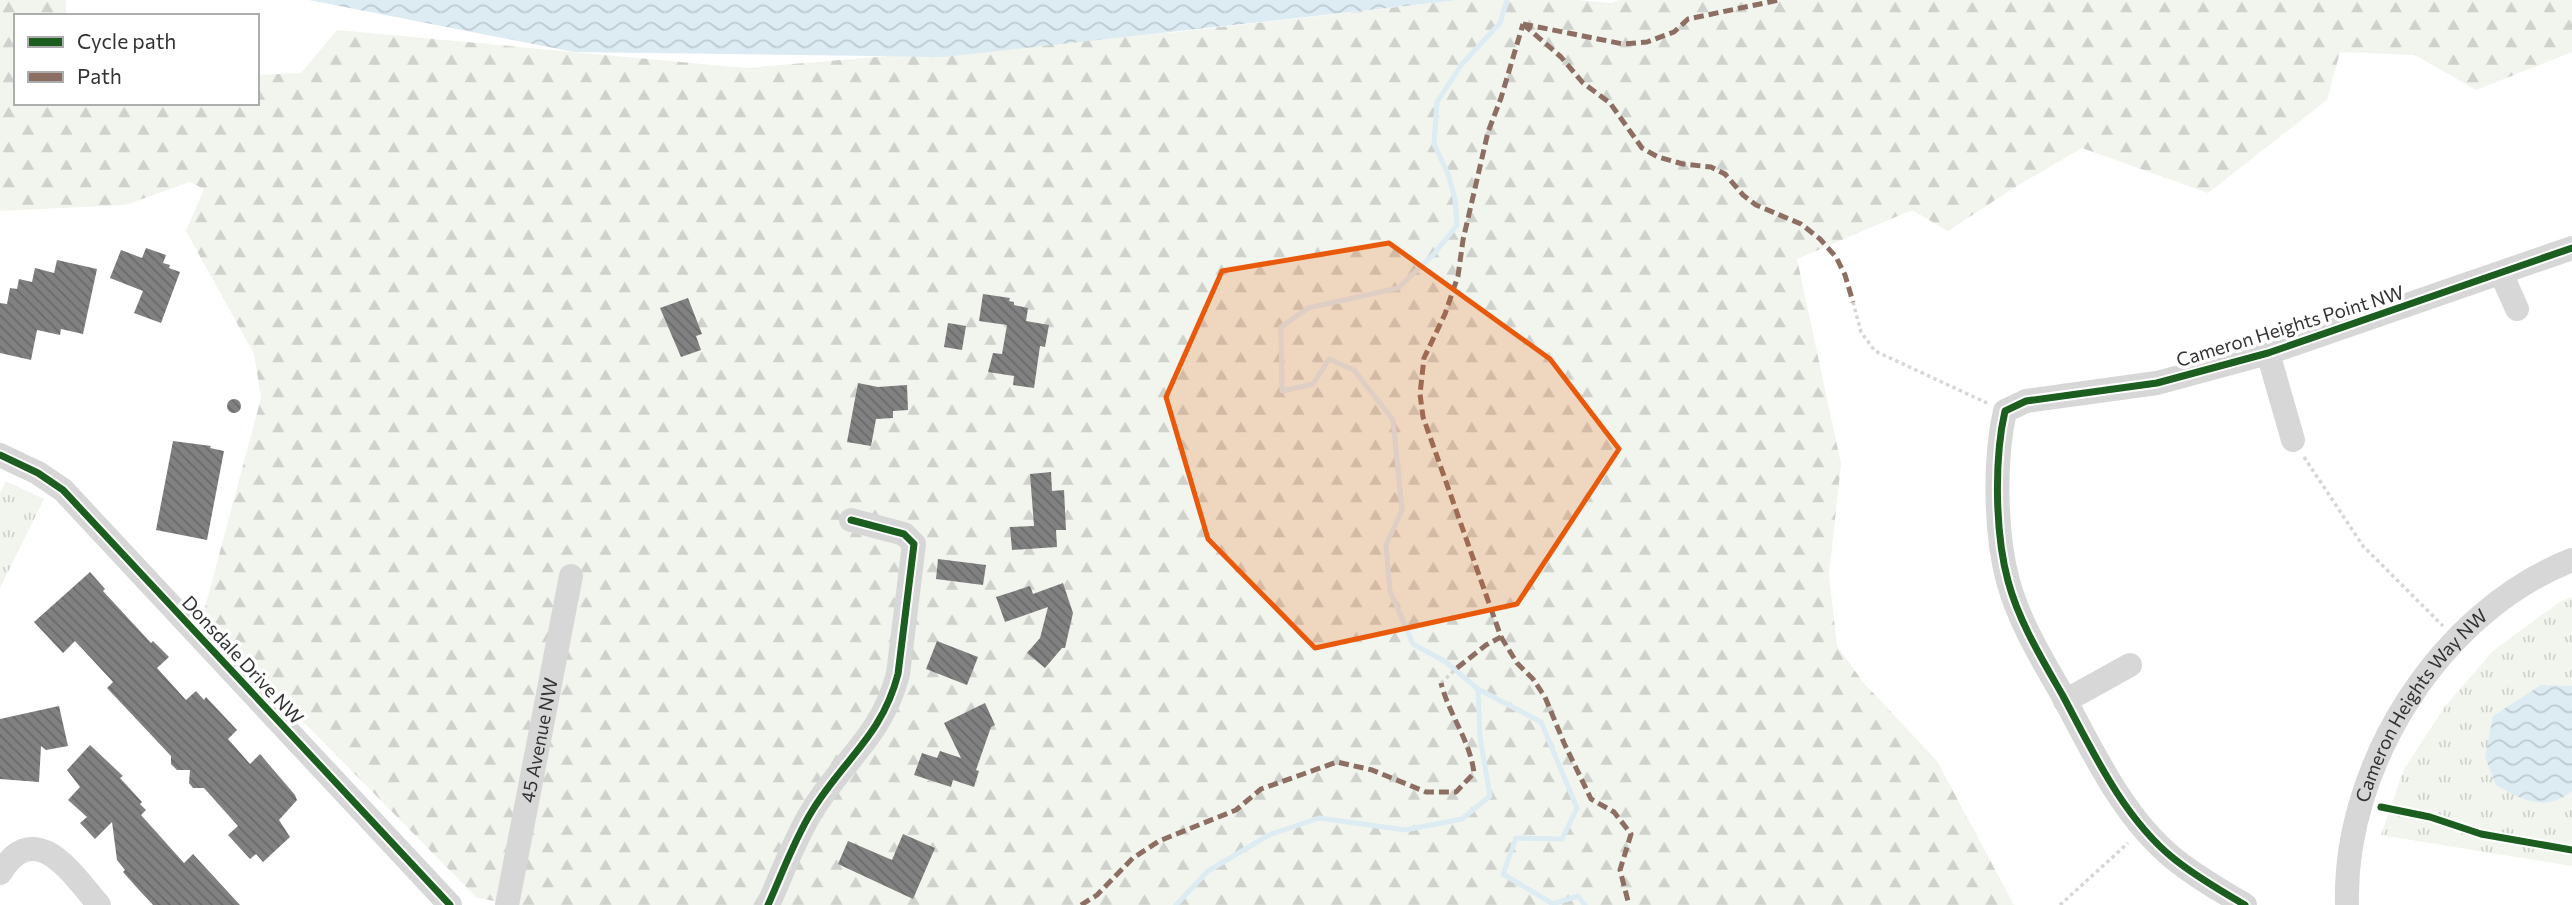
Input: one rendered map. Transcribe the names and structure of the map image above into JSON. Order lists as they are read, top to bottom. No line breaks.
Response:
{"streets":{"street":["Cameron Heights Point NW","Donsdale Drive NW","Cameron Heights Way NW","45 Avenue NW"]},"legend":["Cycle path","Path"]}
